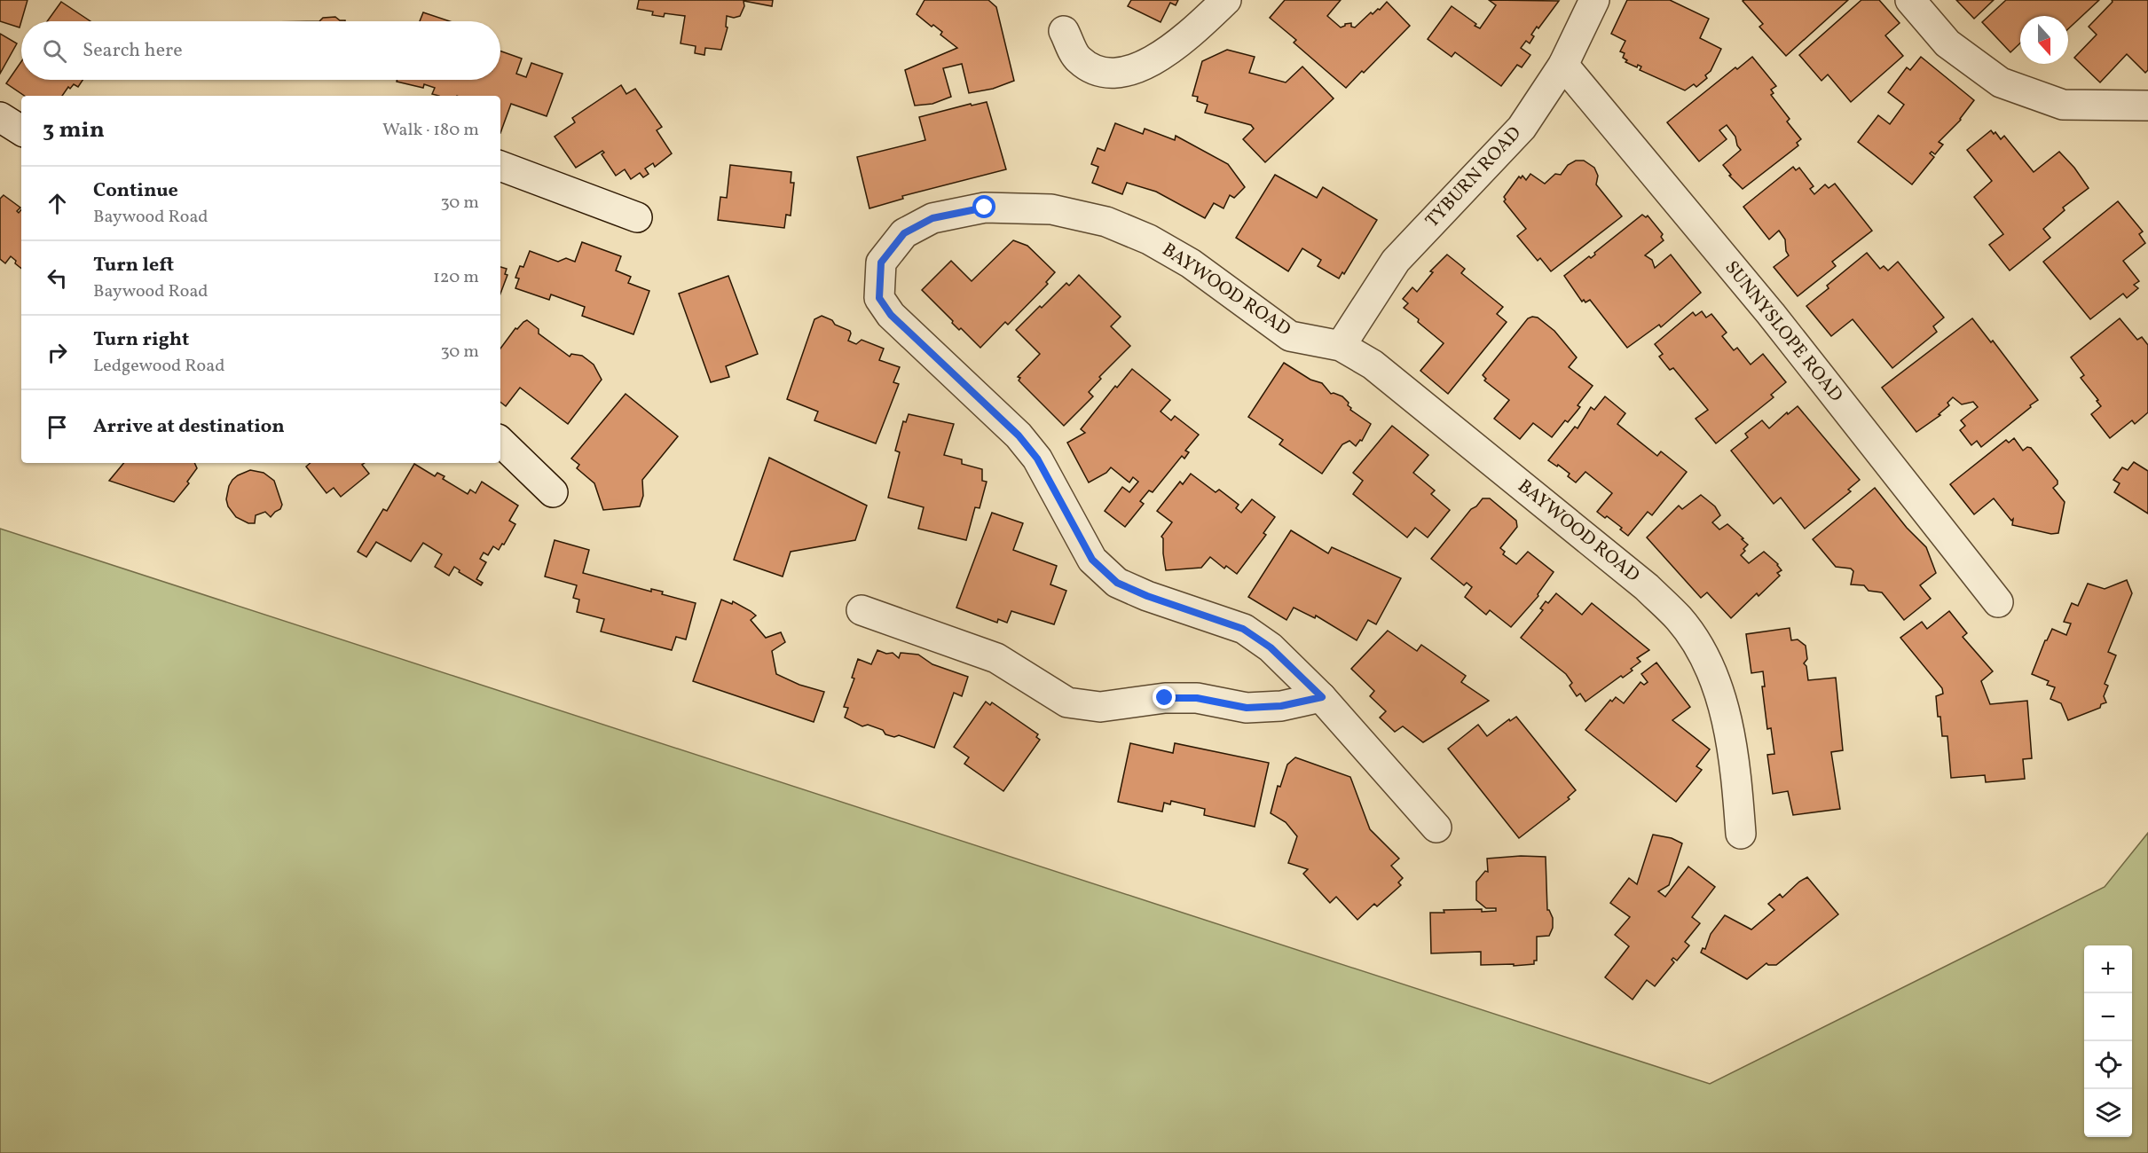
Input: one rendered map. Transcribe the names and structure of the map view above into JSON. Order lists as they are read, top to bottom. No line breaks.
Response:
{"streets":{"street":["TYBURN ROAD","BAYWOOD ROAD","SUNNYSLOPE ROAD"]},"crossings":[["TYBURN ROAD","BAYWOOD ROAD"],["TYBURN ROAD","SUNNYSLOPE ROAD"]],"north":"bottom","page":{"search":"Search here","heading":["3 min","Walk · 180 m"],"list":[["Continue","Baywood Road","30 m"],["Turn left","Baywood Road","120 m"],["Turn right","Ledgewood Road","30 m"],"Arrive at destination"],"map_buttons":["+","−"]}}
